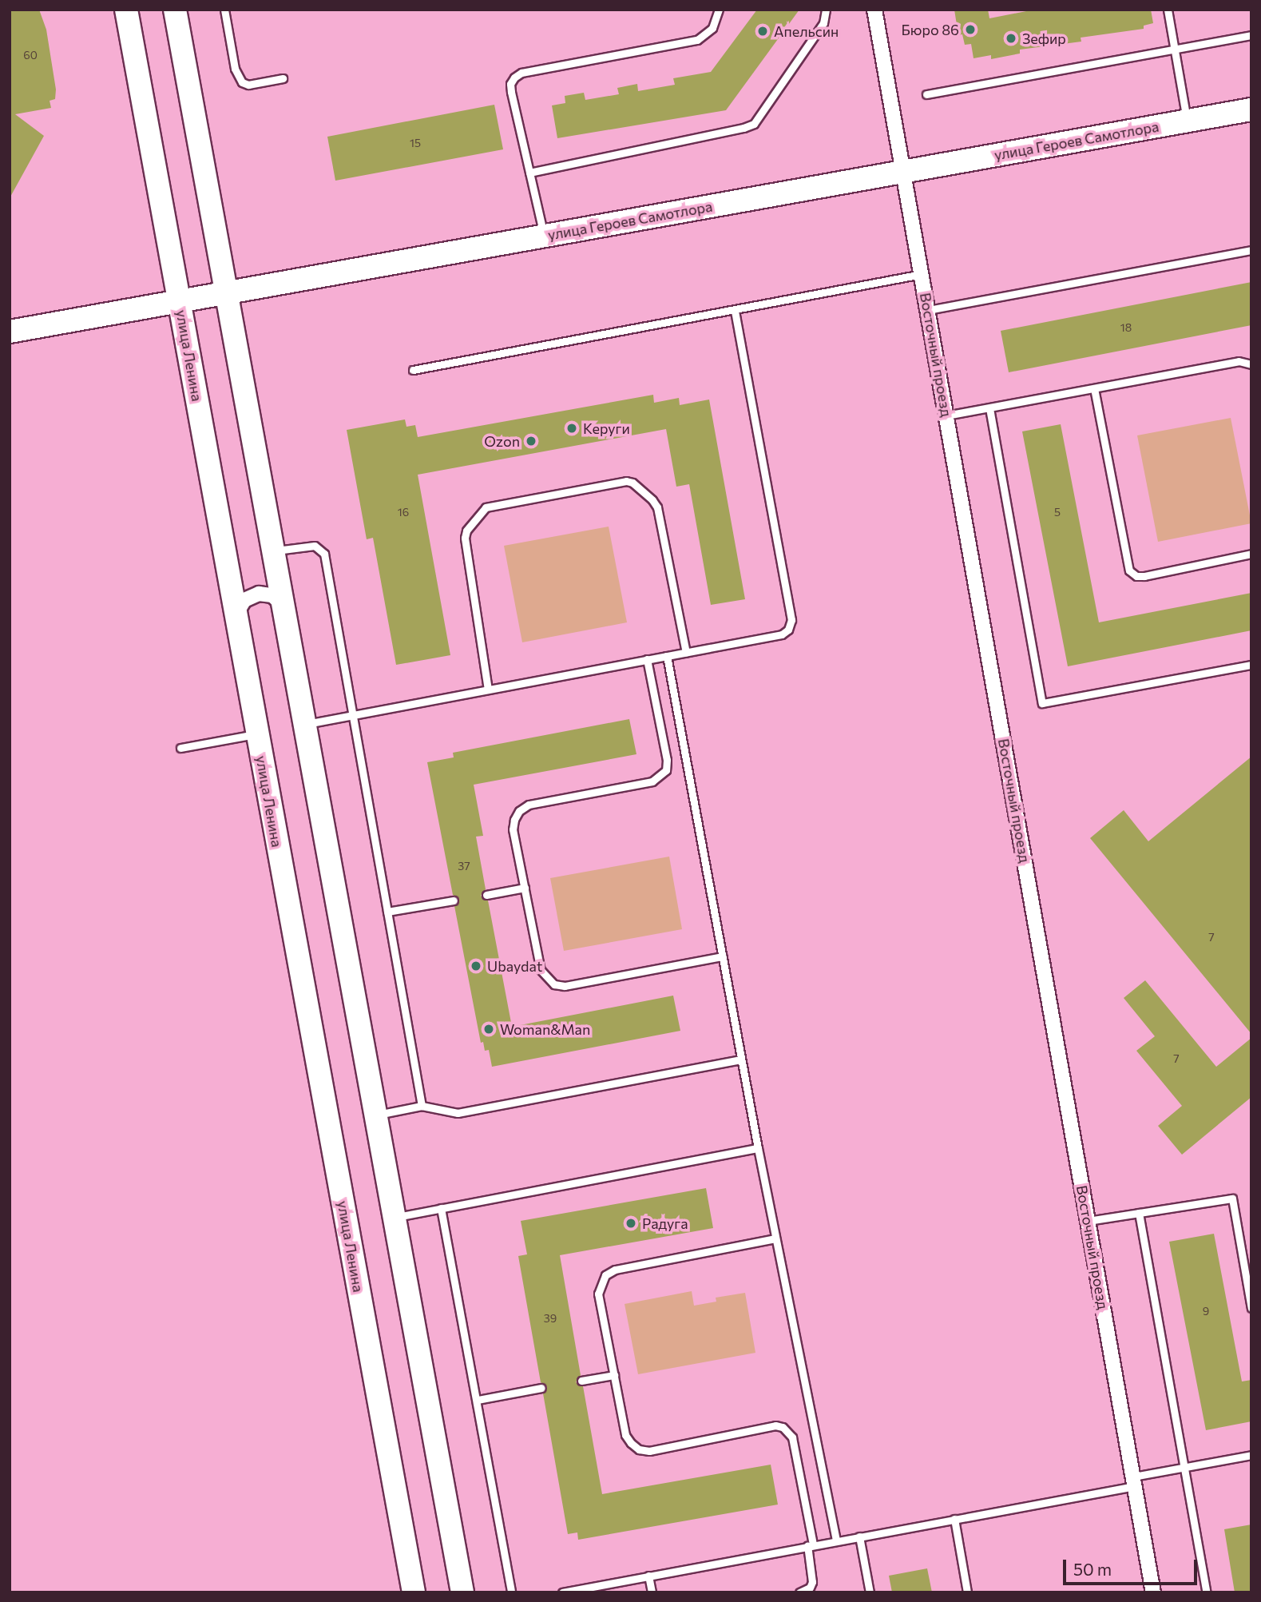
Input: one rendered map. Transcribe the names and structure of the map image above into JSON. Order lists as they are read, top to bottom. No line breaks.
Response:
{"streets":{"main road":["улица Героев Самотлора","улица Ленина"],"street":["Восточный проезд"]},"crossings":[["улица Героев Самотлора","Восточный проезд"],["улица Героев Самотлора","улица Ленина"]],"places":["Бюро 86","Апельсин","Зефир","Керуги","Ozon","Ubaydat","Woman&Man","Радуга"],"house_numbers":["60","15","18","16","5","37","7","7","9","39"],"scale_bar":"50 m"}
